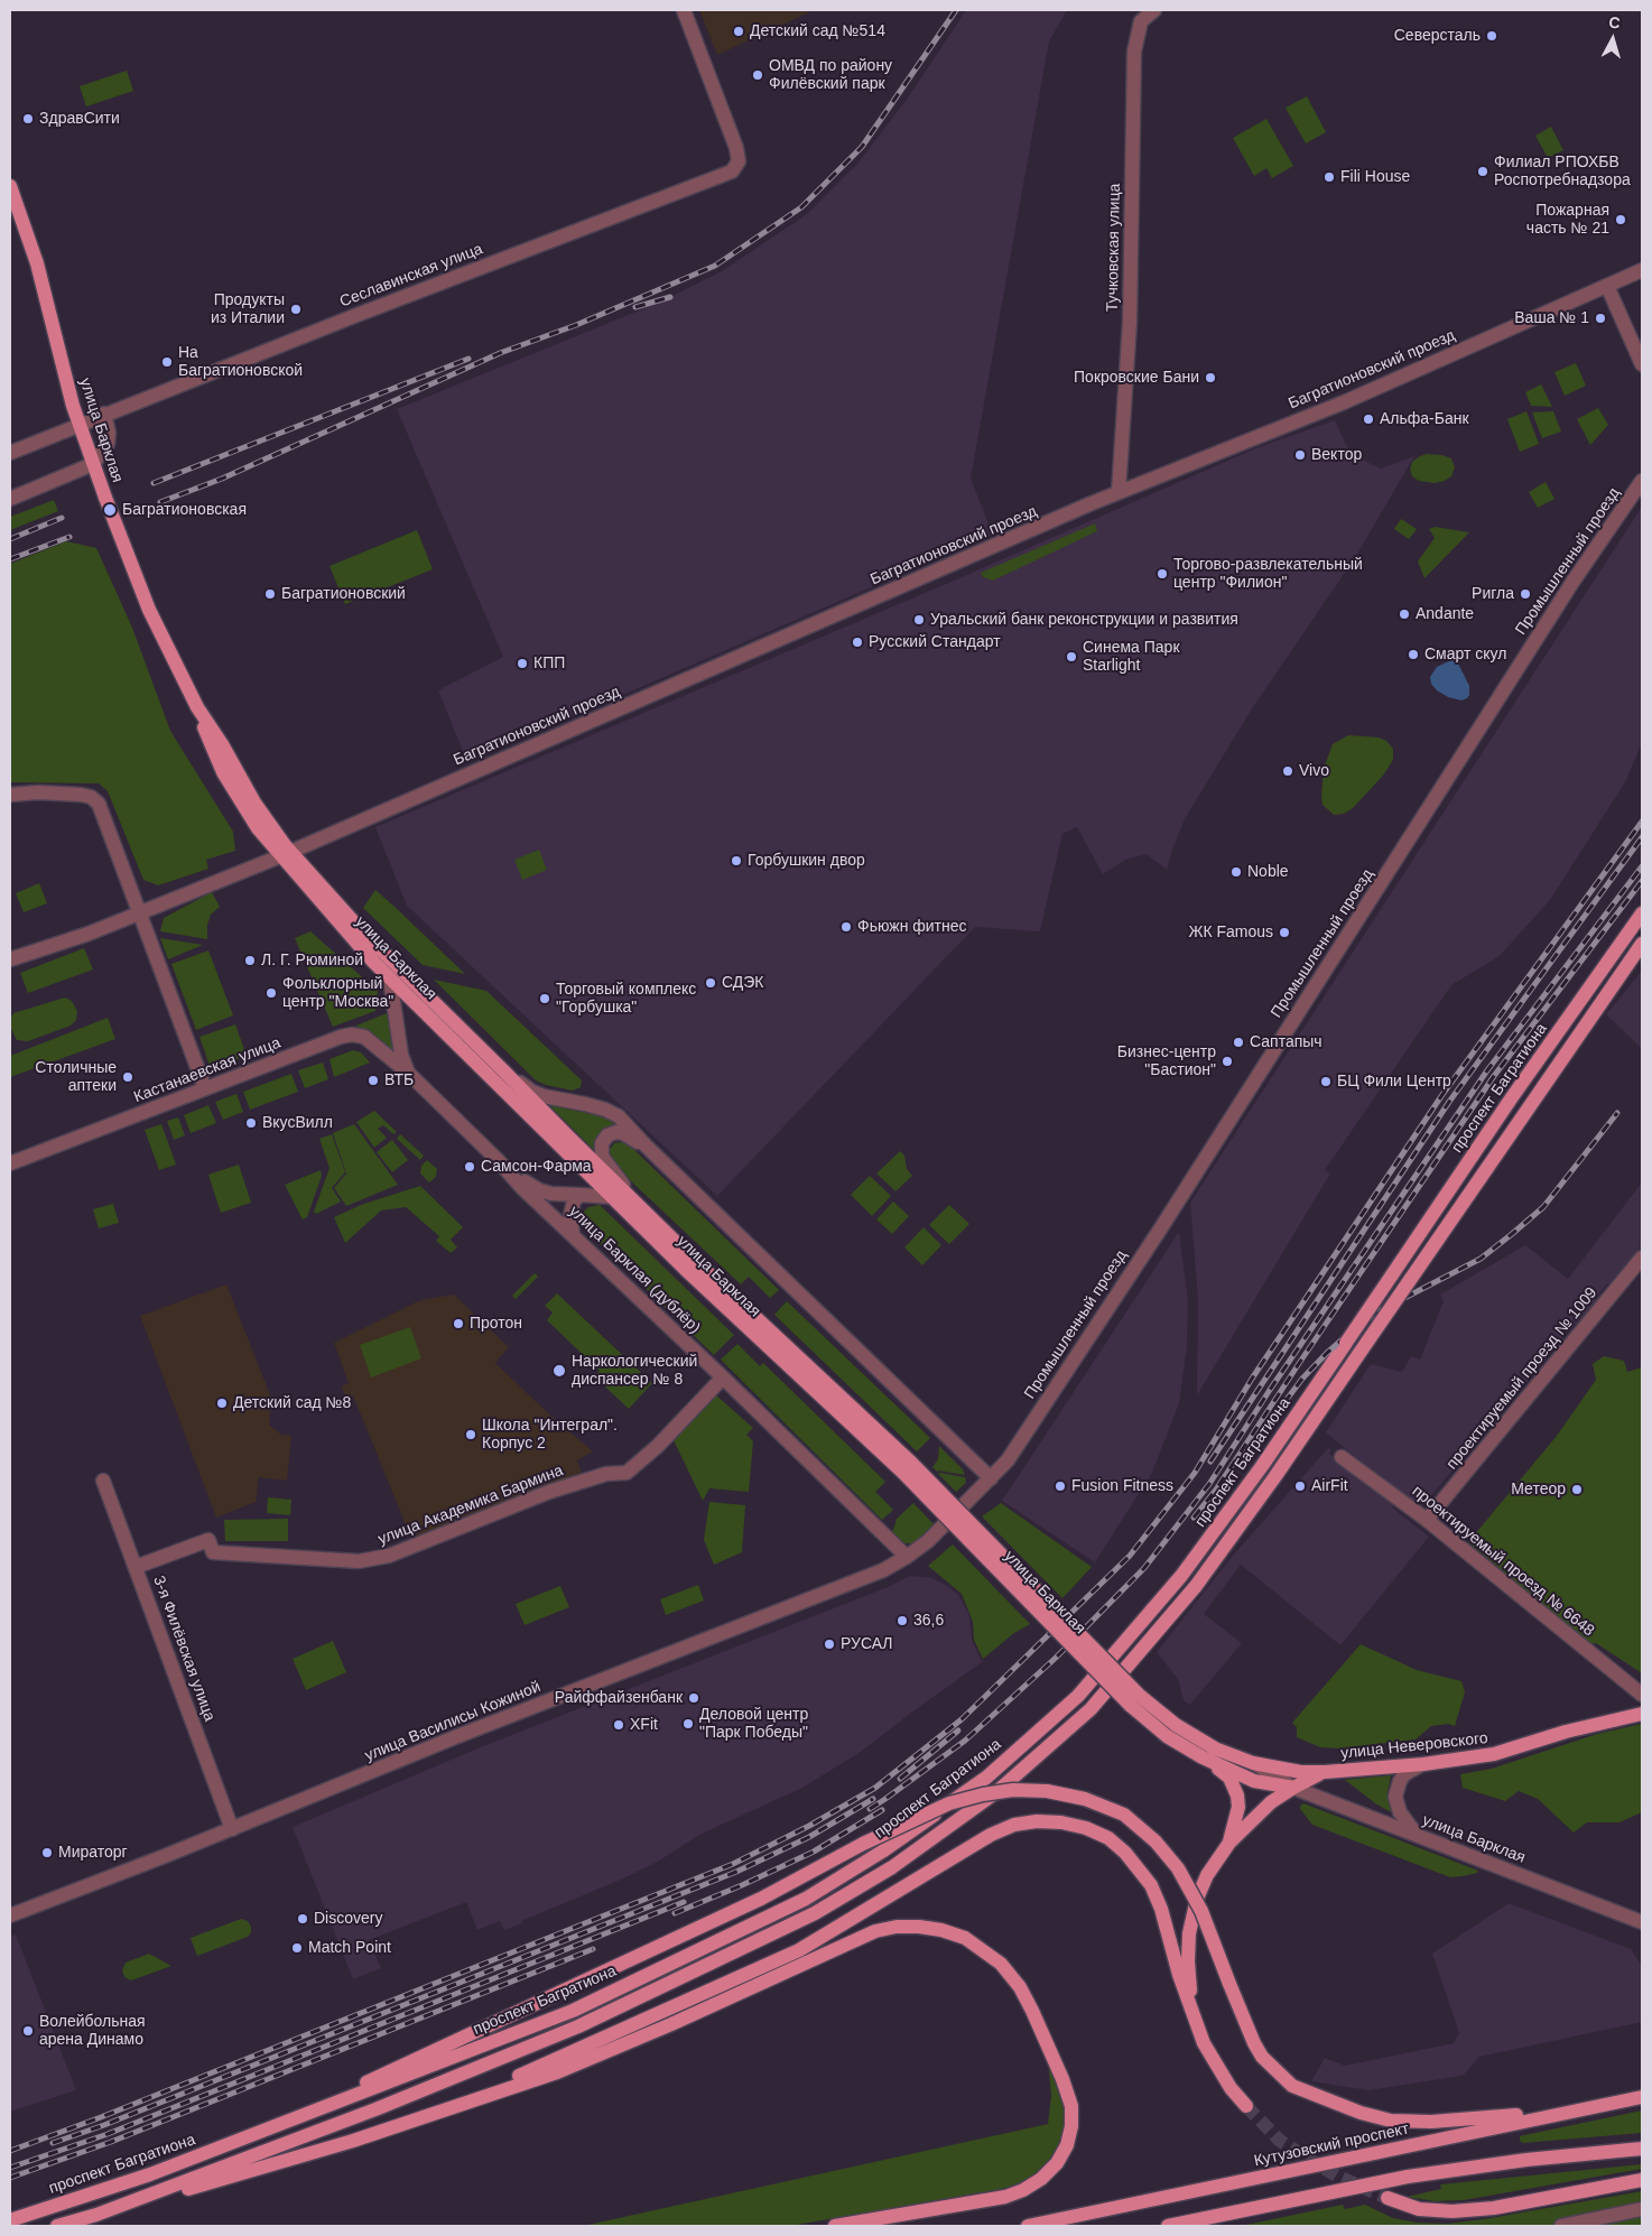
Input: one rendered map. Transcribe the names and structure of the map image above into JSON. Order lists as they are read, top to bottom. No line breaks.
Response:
{"streets":{"main road":["улица Барклая","проспект Багратиона","улица Неверовского","Кутузовский проспект"],"street":["Тучковская улица","Сеславинская улица","Багратионовский проезд","Промышленный проезд","Кастанаевская улица","улица Барклая (дублёр)","проектируемый проезд № 1009","улица Академика Бармина","проектируемый проезд № 6648","3-я Филёвская улица","улица Василисы Кожиной"]},"crossings":[["Тучковская улица","Багратионовский проезд"],["Сеславинская улица","улица Барклая"],["Багратионовский проезд","улица Барклая"],["улица Барклая","улица Барклая (дублёр)"],["улица Барклая","улица Неверовского"],["Промышленный проезд","улица Барклая (дублёр)"],["Промышленный проезд","улица Василисы Кожиной"],["Кастанаевская улица","улица Барклая (дублёр)"],["улица Барклая (дублёр)","улица Академика Бармина"],["улица Барклая (дублёр)","улица Василисы Кожиной"],["проектируемый проезд № 1009","проектируемый проезд № 6648"],["улица Академика Бармина","3-я Филёвская улица"],["3-я Филёвская улица","улица Василисы Кожиной"]],"places":["Детский сад №514","Северсталь","ОМВД по району Филёвский парк","ЗдравСити","Филиал РПОХБВ Роспотребнадзора","Fili House","Пожарная часть № 21","Продукты из Италии","Ваша № 1","На Багратионовской","Покровские Бани","Альфа-Банк","Вектор","Багратионовская","Торгово-развлекательный центр \"Филион\"","Багратионовский","Ригла","Andante","Уральский банк реконструкции и развития","Русский Стандарт","Смарт скул","Синема Парк Starlight","КПП","Vivo","Горбушкин двор","Noble","Фьюжн фитнес","ЖК Famous","Л. Г. Рюминой","СДЭК","Фольклорный центр \"Москва\"","Торговый комплекс \"Горбушка\"","Саптапыч","Бизнес-центр \"Бастион\"","Столичные аптеки","ВТБ","БЦ Фили Центр","ВкусВилл","Самсон-Фарма","Протон","Наркологический диспансер № 8","Детский сад №8","Школа \"Интеграл\". Корпус 2","Fusion Fitness","AirFit","Метеор","36,6","РУСАЛ","Райффайзенбанк","Деловой центр \"Парк Победы\"","XFit","Мираторг","Discovery","Match Point","Волейбольная арена Динамо"],"north":"top"}
